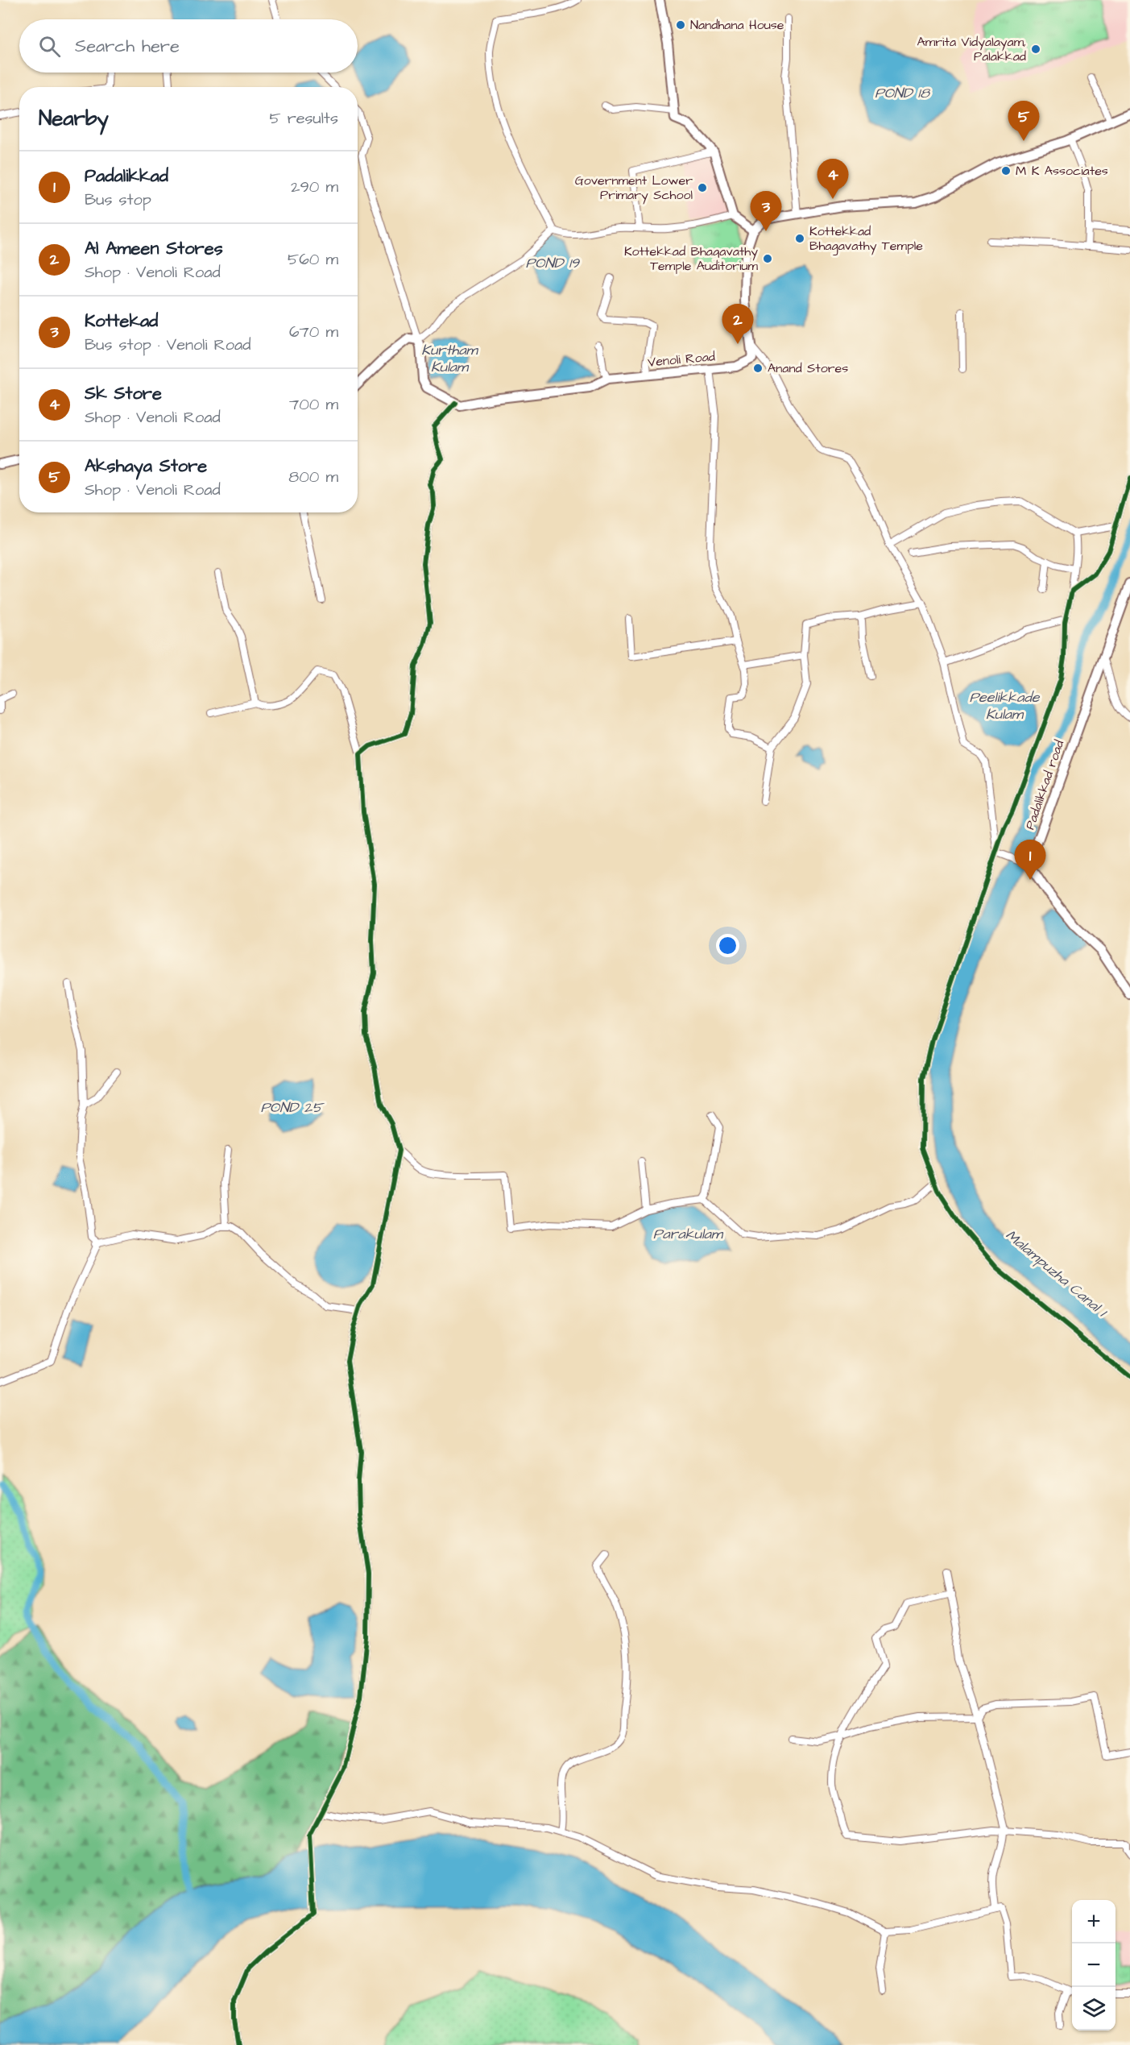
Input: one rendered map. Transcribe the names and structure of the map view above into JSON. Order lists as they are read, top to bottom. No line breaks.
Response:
{"streets":{"street":["Venoli Road","Padalikkad road"]},"water":["POND 18","POND 19","Kurtham Kulam","Peelikkade Kulam","POND 25","Parakulam","Malampuzha Canal 1"],"places":["Nandhana House","Amrita Vidyalayam, Palakkad","M K Associates","Government Lower Primary School","Kottekkad Bhagavathy Temple","Kottekkad Bhagavathy Temple Auditorium","Anand Stores"],"page":{"search":"Search here","heading":["Nearby","5 results"],"pins":["5","4","3","2","1"],"list":[{"mark":"1","name":"Padalikkad","note":"Bus stop","value":"290 m"},{"mark":"2","name":"Al Ameen Stores","note":"Shop · Venoli Road","value":"560 m"},{"mark":"3","name":"Kottekad","note":"Bus stop · Venoli Road","value":"670 m"},{"mark":"4","name":"Sk Store","note":"Shop · Venoli Road","value":"700 m"},{"mark":"5","name":"Akshaya Store","note":"Shop · Venoli Road","value":"800 m"}],"map_buttons":["+","−"]}}
